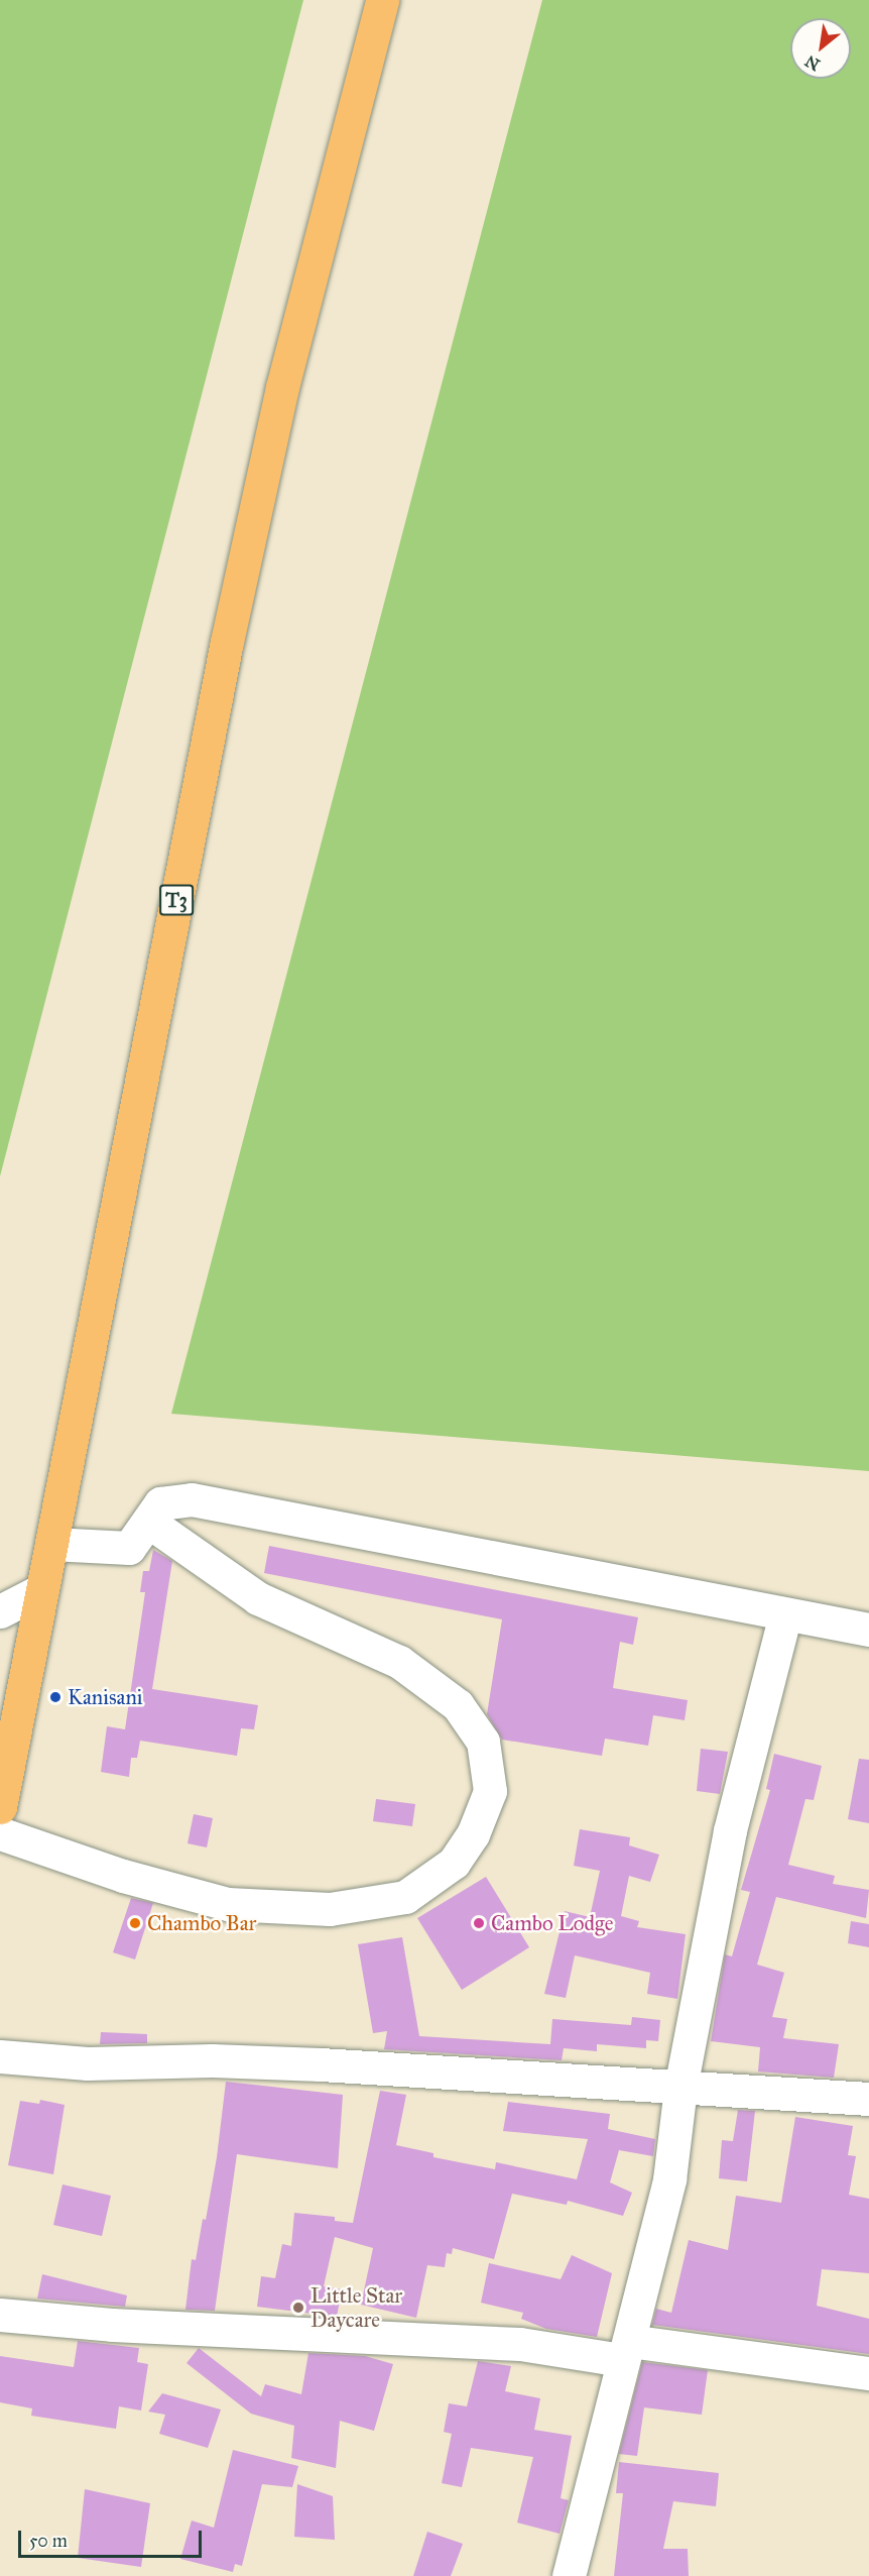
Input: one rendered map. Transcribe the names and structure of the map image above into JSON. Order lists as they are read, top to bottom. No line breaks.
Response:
{"streets":{"highway":["T3"]},"places":["Kanisani","Chambo Bar","Cambo Lodge","Little Star Daycare"],"scale_bar":"50 m","north":"bottom left"}
